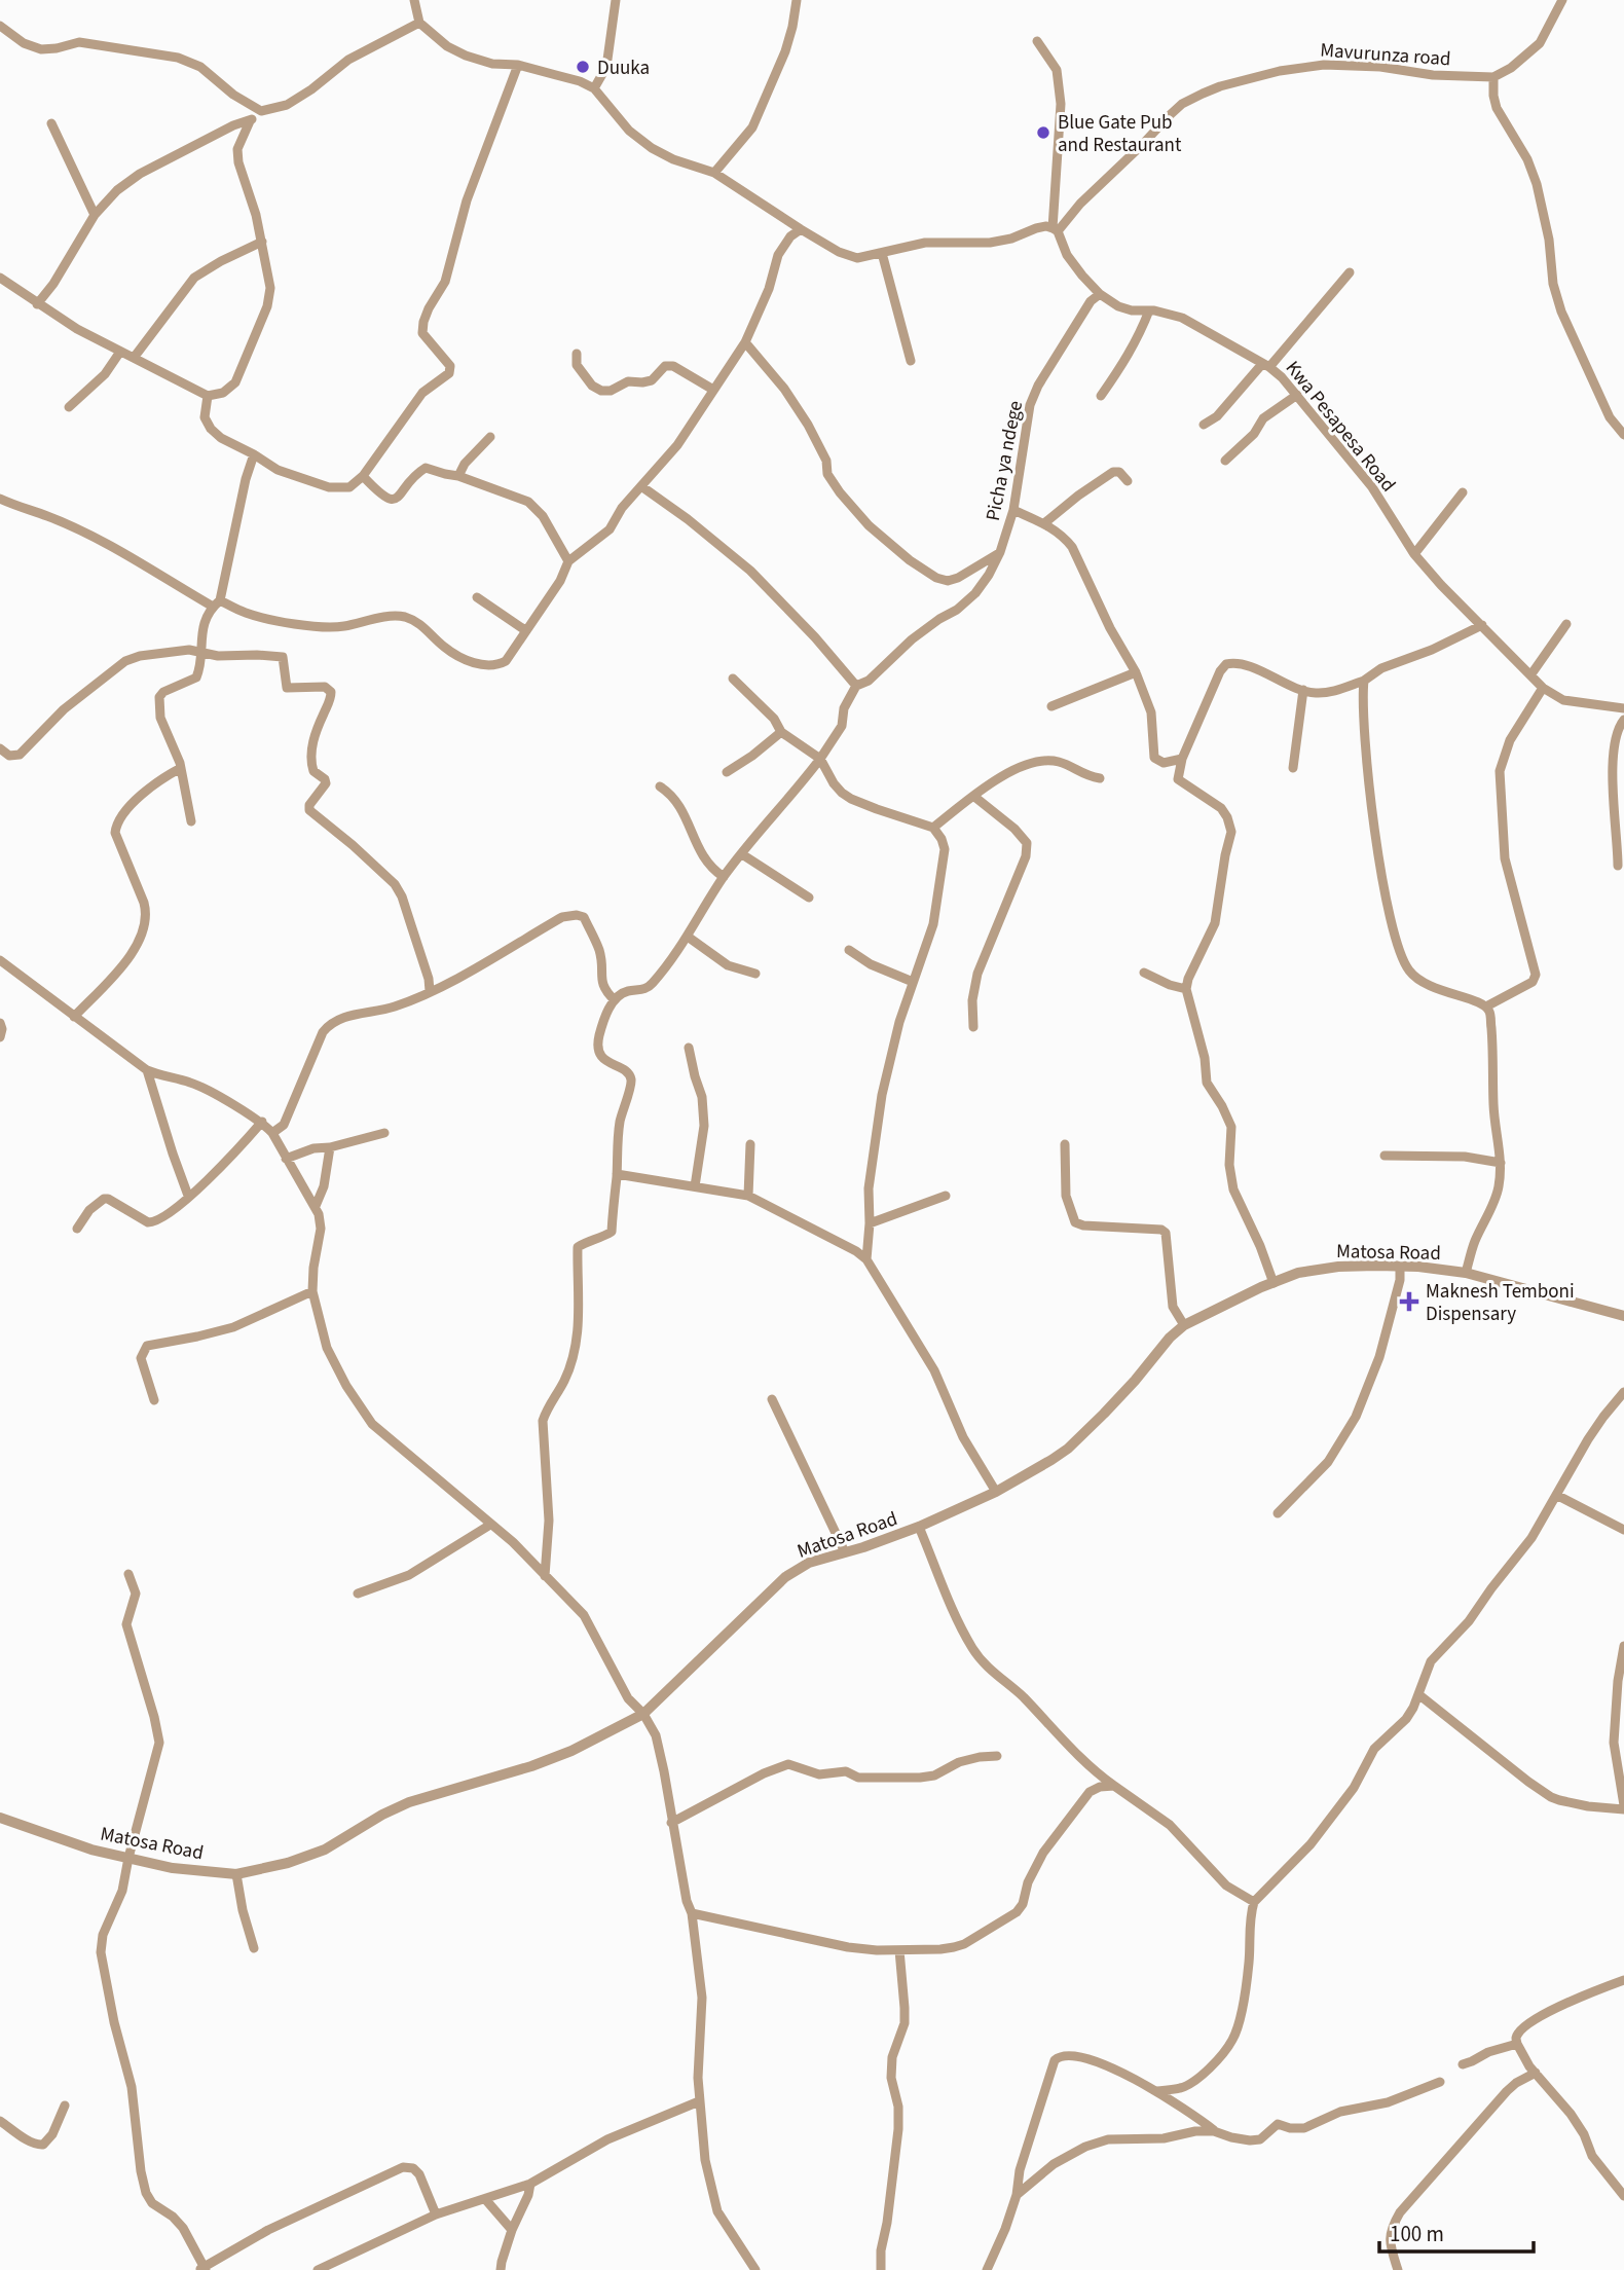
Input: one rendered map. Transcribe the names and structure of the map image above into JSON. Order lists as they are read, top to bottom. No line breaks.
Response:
{"streets":{"street":["Mavurunza road","Kwa Pesapesa Road","Picha ya ndege","Matosa Road"]},"crossings":[["Mavurunza road","Kwa Pesapesa Road"],["Kwa Pesapesa Road","Picha ya ndege"]],"places":{"other":["Duuka","Blue Gate Pub and Restaurant"],"health":["Maknesh Temboni Dispensary"]},"scale_bar":"100 m"}
